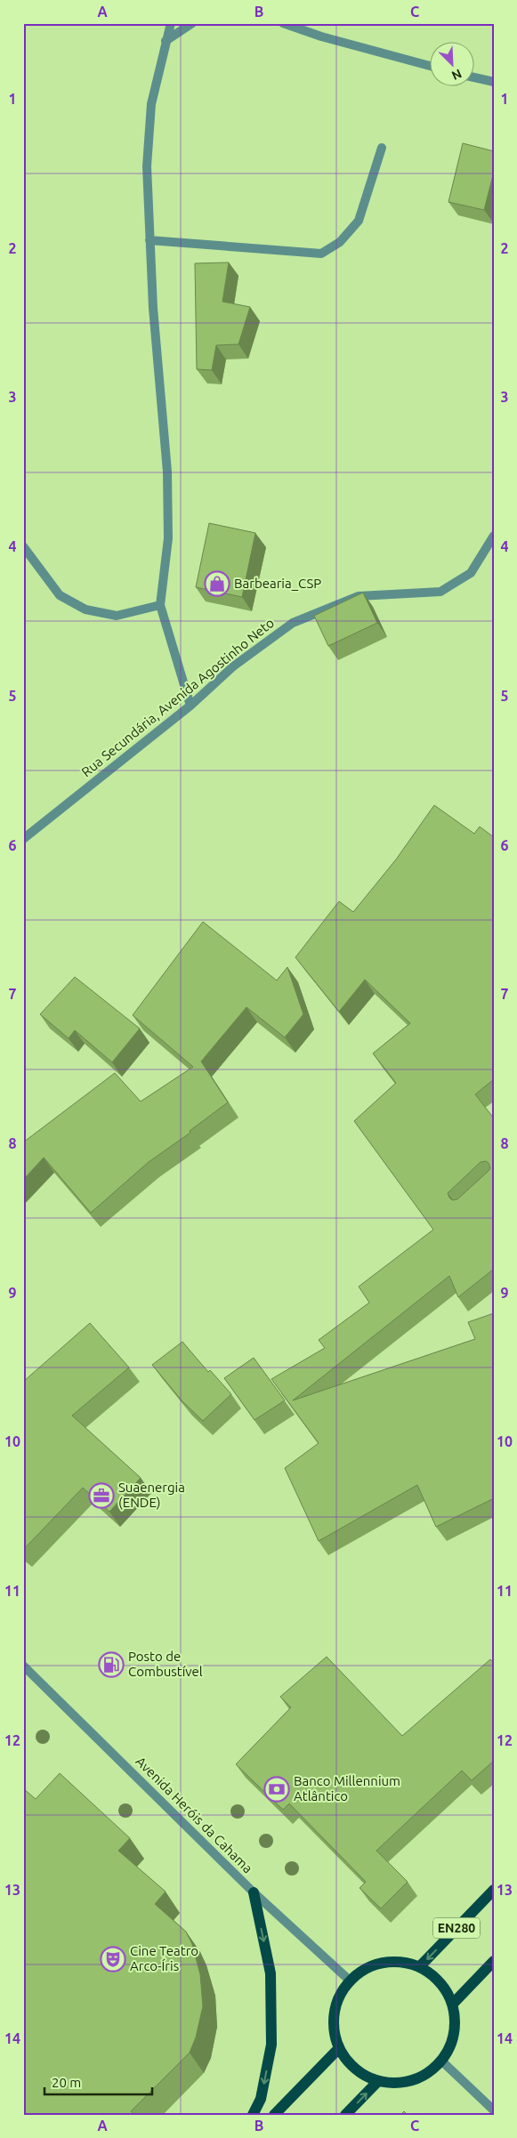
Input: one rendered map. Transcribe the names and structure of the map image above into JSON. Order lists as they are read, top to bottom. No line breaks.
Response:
{"streets":{"main road":["EN280"],"street":["Rua Secundária, Avenida Agostinho Neto","Avenida Heróis da Cahama"]},"crossings":[["Avenida Heróis da Cahama","EN280"]],"places":{"shop":["Barbearia_CSP"],"office":["Suaenergia (ENDE)"],"fuel station":["Posto de Combustível"],"bank":["Banco Millennium Atlântico"],"theatre":["Cine Teatro Arco-Íris"]},"scale_bar":"20 m","north":"bottom right","grid":{"columns":["A","B","C"],"rows":["1","2","3","4","5","6","7","8","9","10","11","12","13","14"]}}
